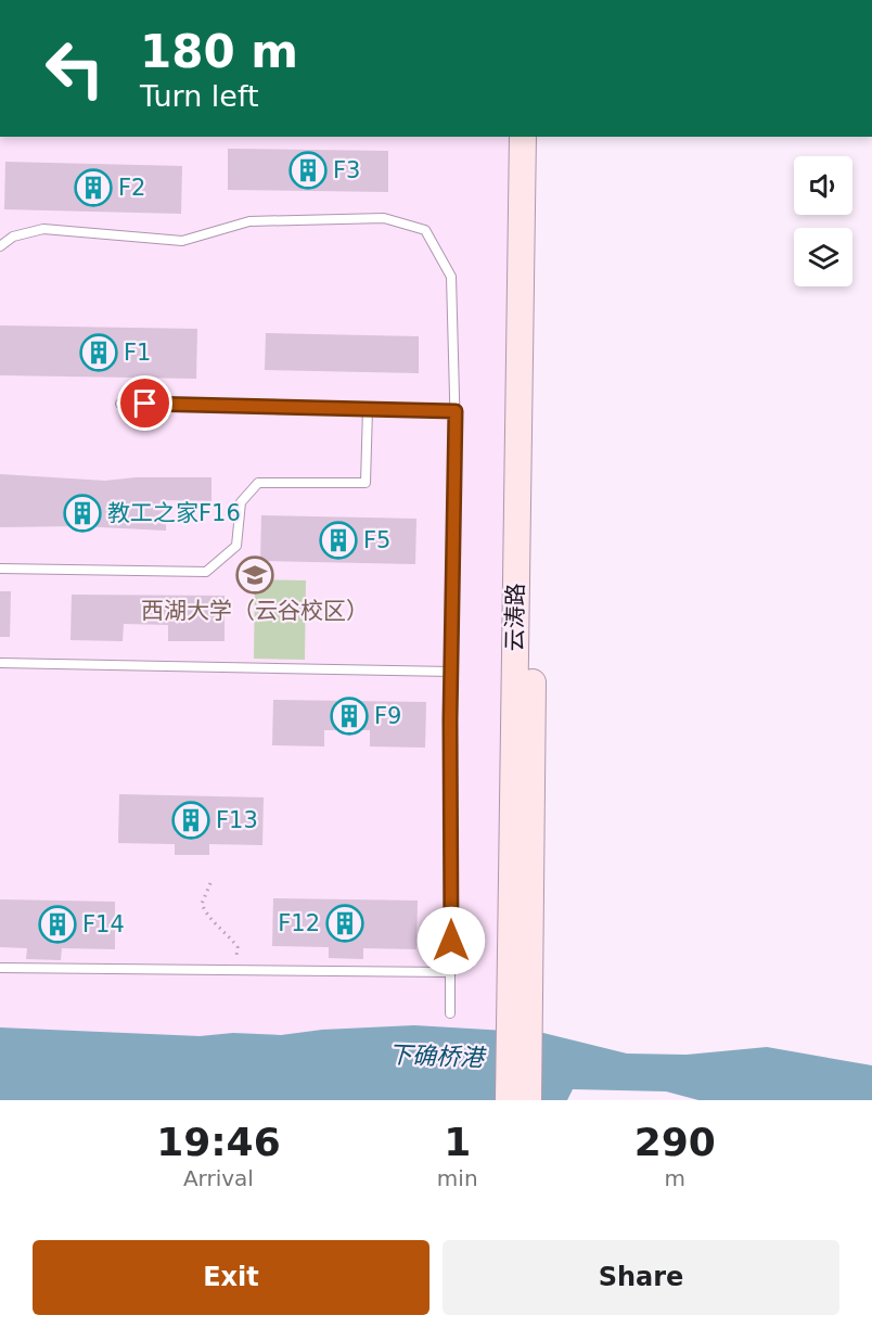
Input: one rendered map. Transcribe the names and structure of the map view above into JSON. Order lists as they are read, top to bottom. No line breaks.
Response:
{"streets":{"street":["云涛路"]},"water":["下确桥港"],"places":{"building":["F3","F2","F1","教工之家F16","F5","F9","F13","F12","F14"],"school or university":["西湖大学（云谷校区）"]},"page":{"turn":["180 m","Turn left"],"eta":["19:46","Arrival","1","min","290","m"],"buttons":["Exit","Share"]}}
